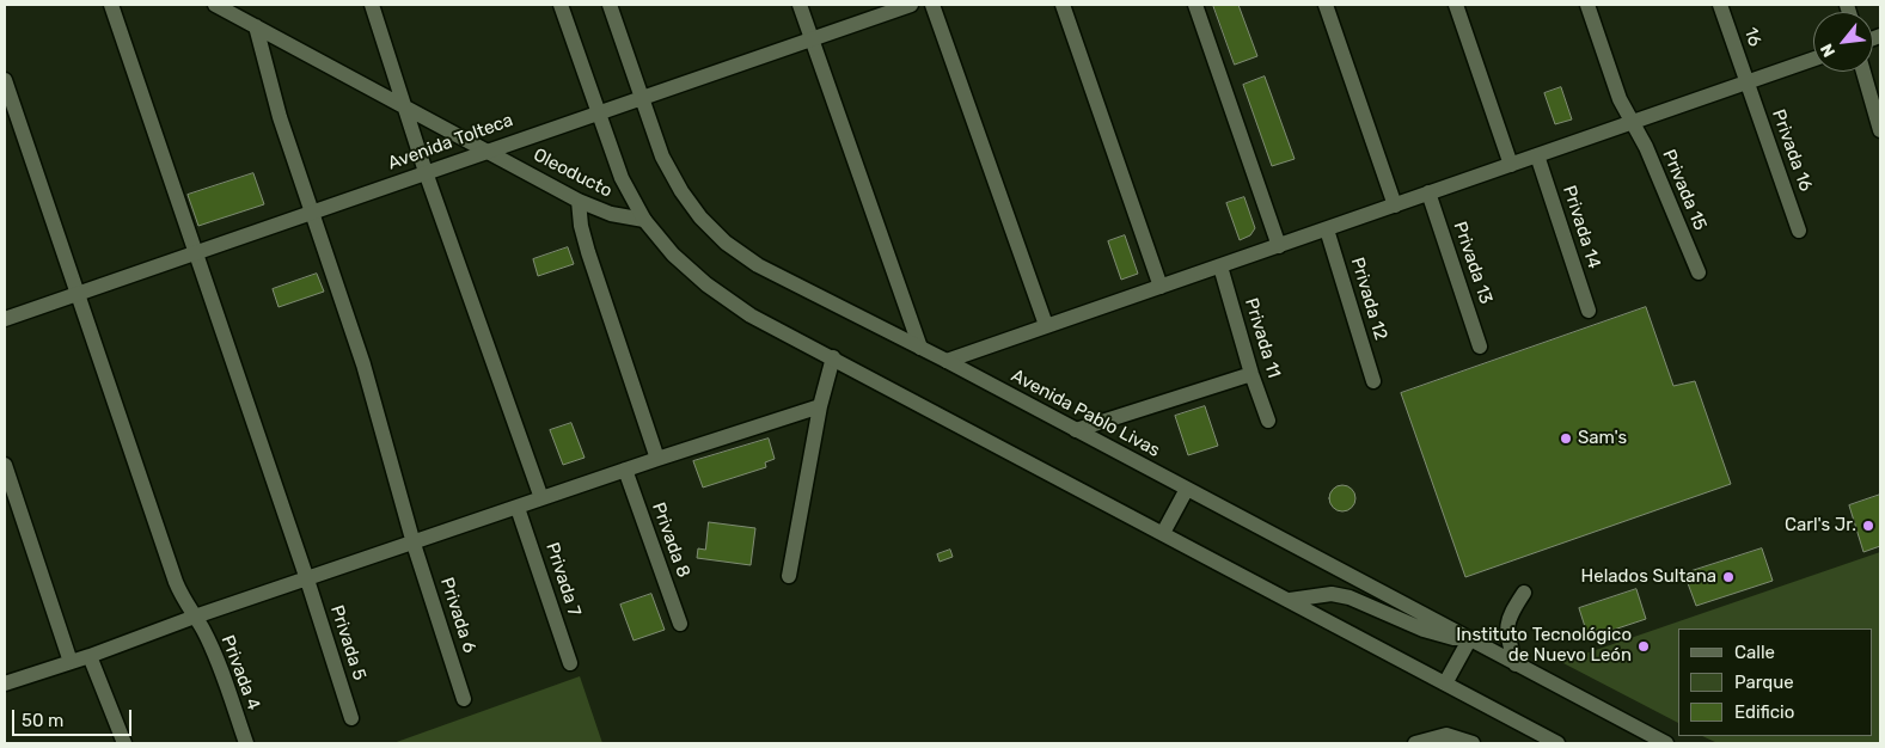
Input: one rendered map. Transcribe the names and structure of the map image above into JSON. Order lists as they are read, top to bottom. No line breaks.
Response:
{"streets":{"street":["16","Avenida Tolteca","Privada 16","Oleoducto","Privada 15","Privada 14","Privada 13","Privada 12","Privada 11","Avenida Pablo Livas","Privada 8","Privada 7","Privada 6","Privada 5","Privada 4"]},"crossings":[["16","Privada 16"],["Avenida Tolteca","Oleoducto"],["Avenida Tolteca","Avenida Pablo Livas"],["Avenida Tolteca","Privada 6"],["Avenida Tolteca","Privada 5"],["Avenida Tolteca","Privada 4"],["Oleoducto","Privada 6"]],"places":["Sam's","Carl's Jr.","Helados Sultana","Instituto Tecnológico de Nuevo León"],"legend":["Calle","Parque","Edificio"],"scale_bar":"50 m","north":"bottom left"}
